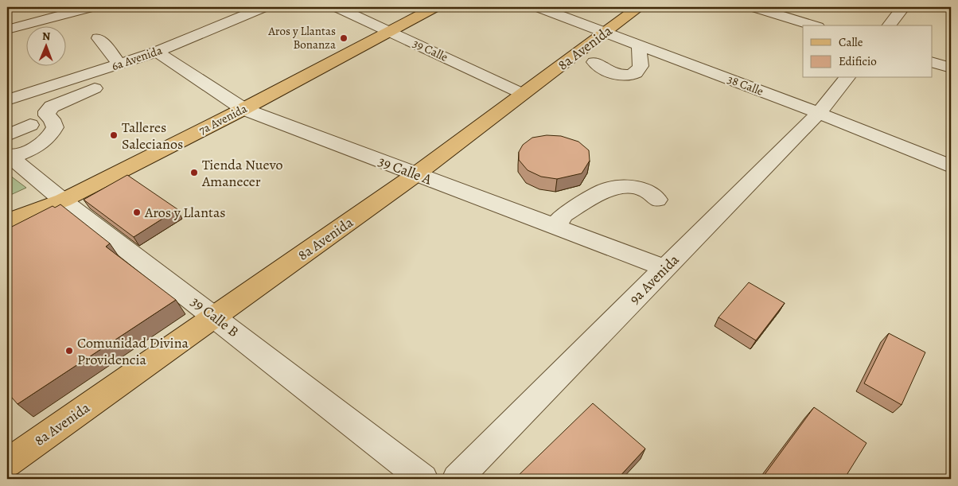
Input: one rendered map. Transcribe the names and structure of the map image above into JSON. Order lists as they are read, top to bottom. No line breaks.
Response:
{"streets":{"main road":["8a Avenida","7a Avenida"],"street":["39 Calle","6a Avenida","38 Calle","39 Calle A","9a Avenida","39 Calle B"]},"crossings":[["8a Avenida","39 Calle"],["8a Avenida","38 Calle"],["8a Avenida","39 Calle A"],["8a Avenida","39 Calle B"],["39 Calle","7a Avenida"],["6a Avenida","39 Calle A"],["38 Calle","9a Avenida"],["7a Avenida","39 Calle A"],["7a Avenida","39 Calle B"],["39 Calle A","9a Avenida"]],"places":["Aros y Llantas Bonanza","Talleres Salecianos","Tienda Nuevo Amanecer","Aros y Llantas","Comunidad Divina Providencia"],"legend":["Calle","Edificio"],"north":"top"}
